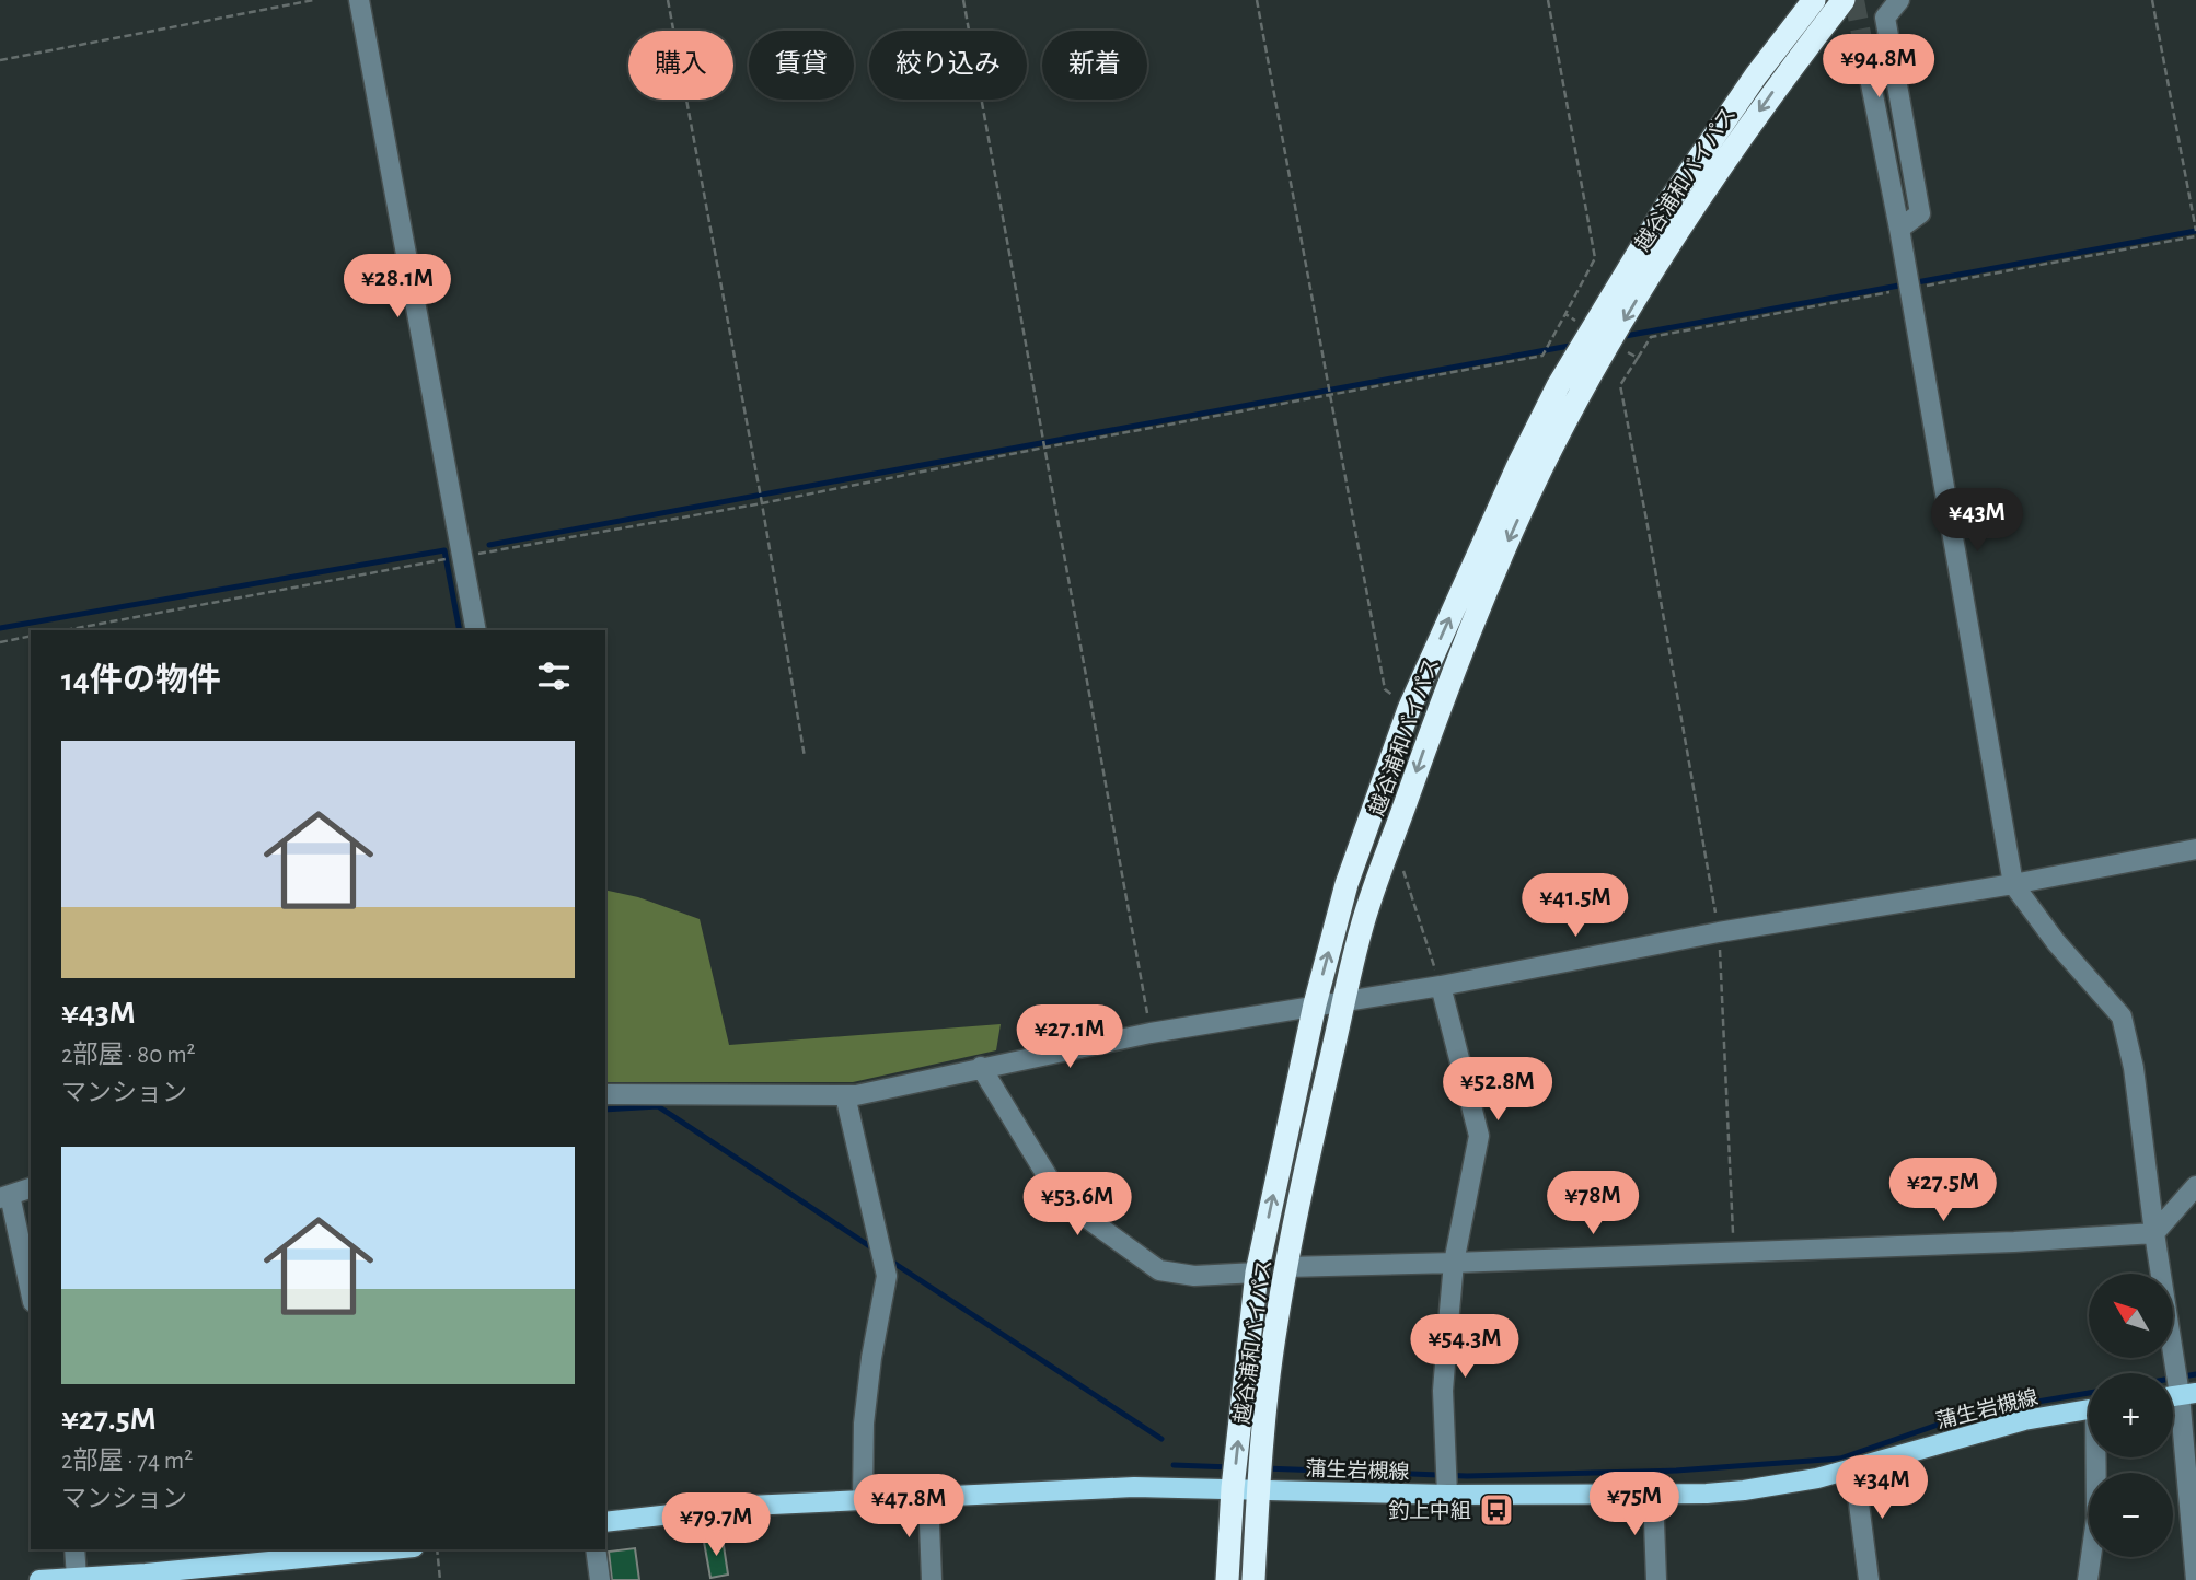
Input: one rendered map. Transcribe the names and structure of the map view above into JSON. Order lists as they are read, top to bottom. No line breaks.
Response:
{"streets":{"highway":["越谷浦和バイパス"],"main road":["蒲生岩槻線"]},"crossings":[["越谷浦和バイパス","蒲生岩槻線"]],"places":{"bus stop":["釣上中組"]},"north":"top left","page":{"chip":["購入","賃貸","絞り込み","新着"],"price":["¥94.8M","¥28.1M","¥43M","¥41.5M","¥27.1M","¥52.8M","¥27.5M","¥78M","¥53.6M","¥54.3M","¥34M","¥75M","¥47.8M","¥79.7M"],"heading":"14件の物件","list":[{"name":"¥43M","note":"2部屋 · 80 m² · マンション"},{"name":"¥27.5M","note":"2部屋 · 74 m² · マンション"}],"map_buttons":["+","−"]}}
